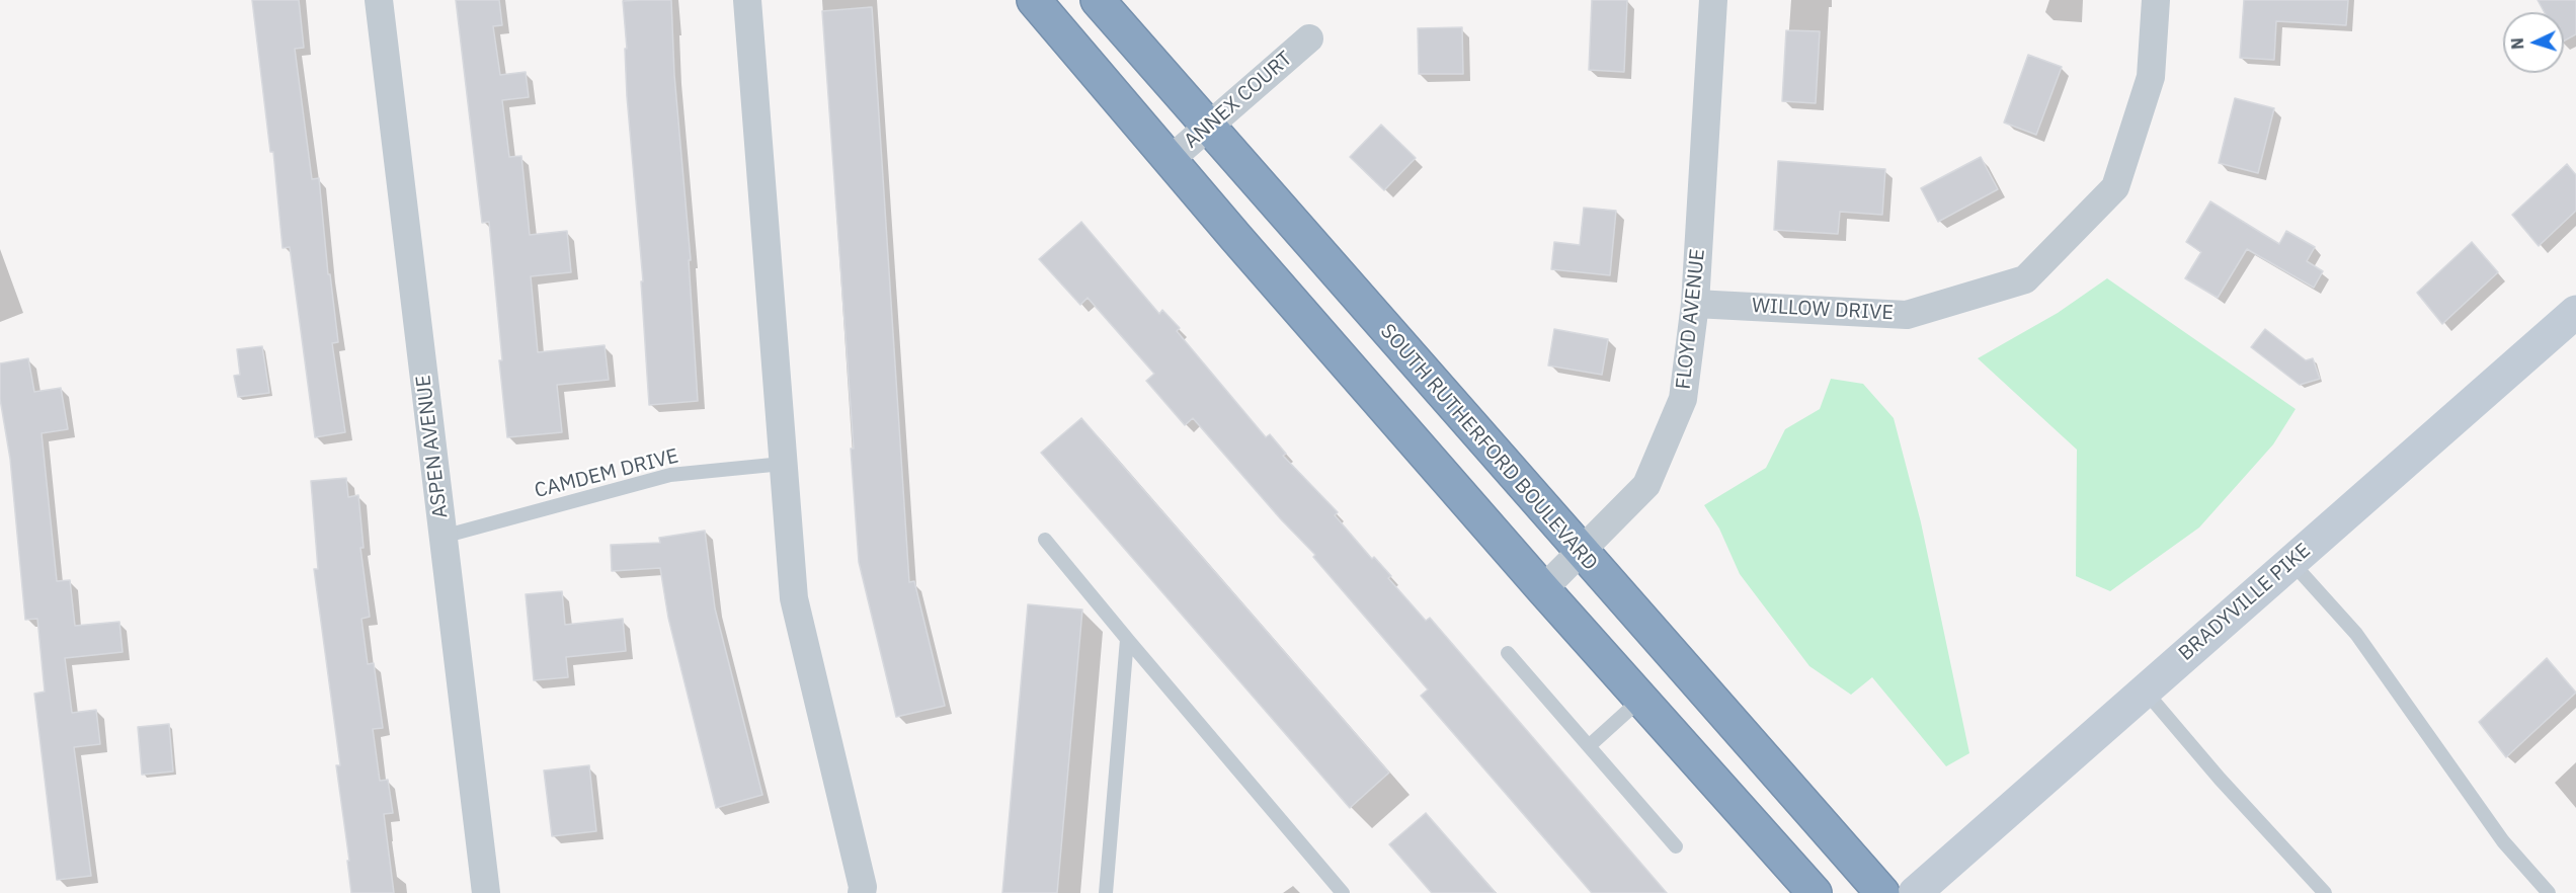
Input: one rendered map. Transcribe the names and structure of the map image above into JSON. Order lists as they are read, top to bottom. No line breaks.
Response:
{"streets":{"highway":["SOUTH RUTHERFORD BOULEVARD"],"main road":["BRADYVILLE PIKE"],"street":["ANNEX COURT","WILLOW DRIVE","FLOYD AVENUE","ASPEN AVENUE"],"lane":["CAMDEM DRIVE"]},"crossings":[["ANNEX COURT","SOUTH RUTHERFORD BOULEVARD"],["WILLOW DRIVE","FLOYD AVENUE"],["FLOYD AVENUE","SOUTH RUTHERFORD BOULEVARD"],["ASPEN AVENUE","CAMDEM DRIVE"]],"north":"left"}
